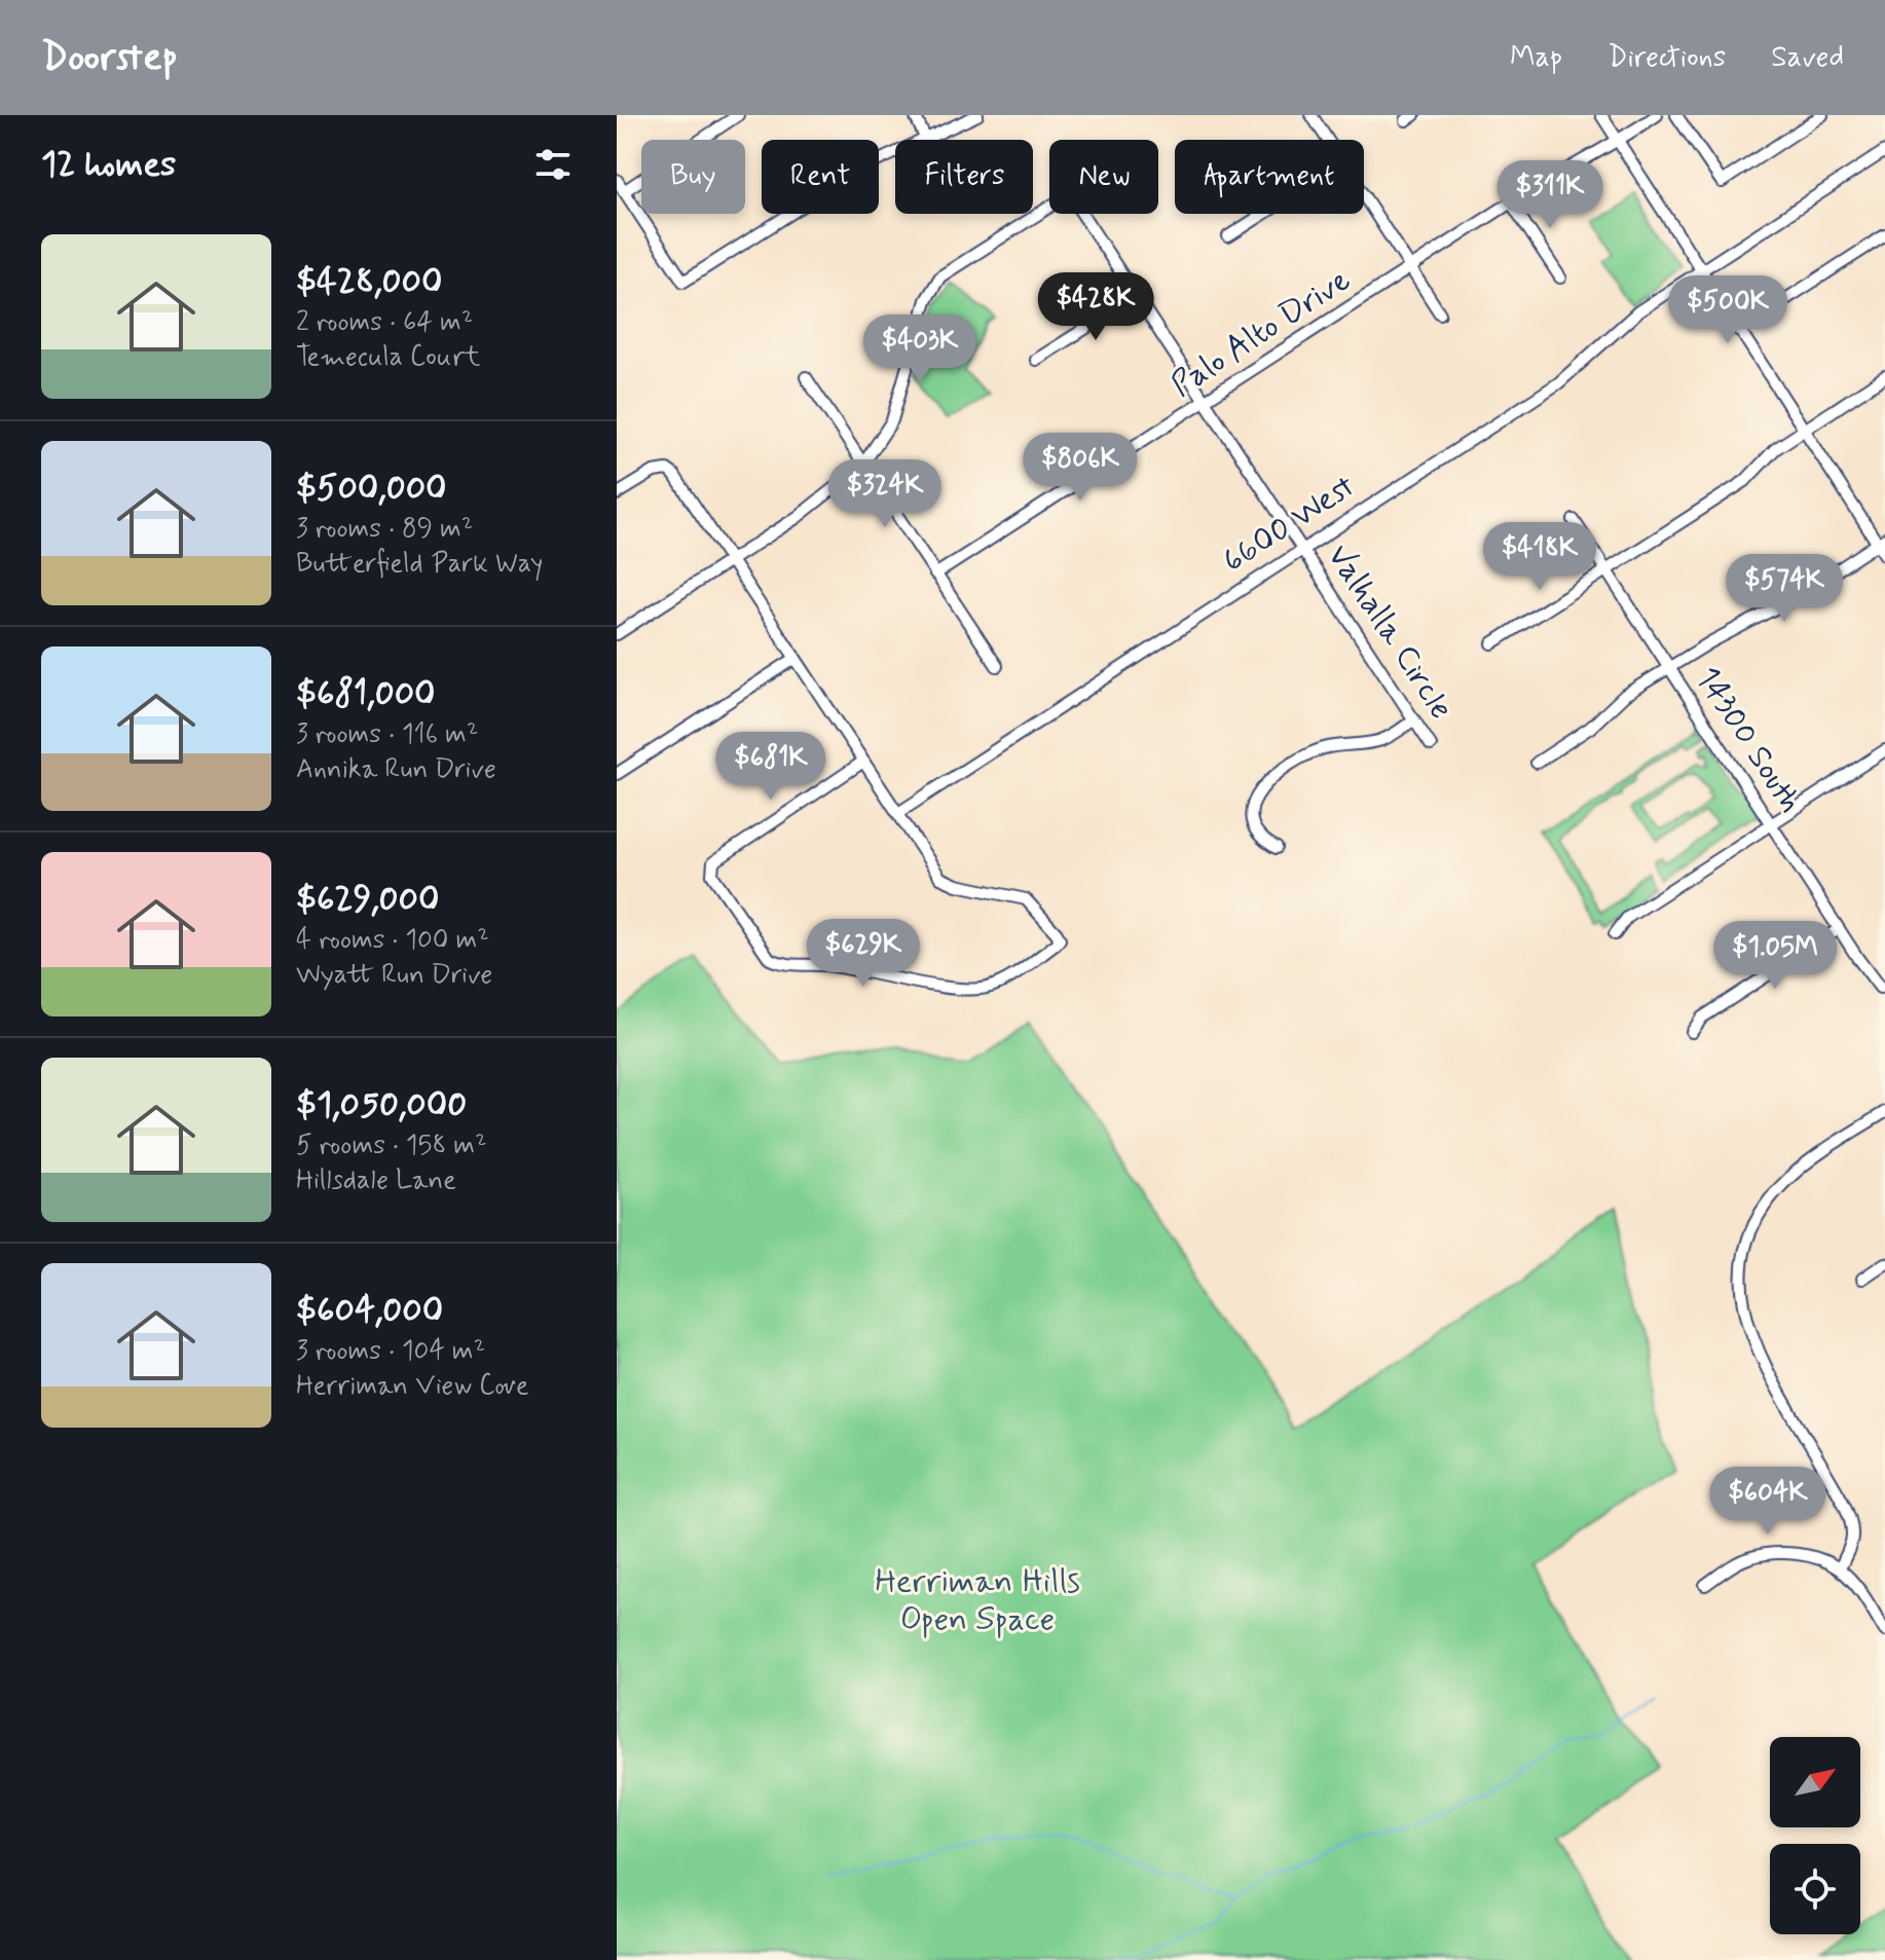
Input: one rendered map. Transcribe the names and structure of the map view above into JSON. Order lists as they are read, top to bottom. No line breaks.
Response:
{"streets":{"street":["Palo Alto Drive","6600 West","Valhalla Circle","14300 South"]},"crossings":[["Palo Alto Drive","Valhalla Circle"],["6600 West","Valhalla Circle"]],"parks":["Herriman Hills Open Space"],"north":"top right","page":{"header":"Doorstep","nav":["Map","Directions","Saved"],"heading":"12 homes","chip":["Buy","Rent","Filters","New","Apartment"],"price":["$311K","$428K","$500K","$403K","$806K","$324K","$418K","$574K","$681K","$629K","$1.05M","$604K"],"list":[{"name":"$428,000","note":"2 rooms · 64 m² · Temecula Court"},{"name":"$500,000","note":"3 rooms · 89 m² · Butterfield Park Way"},{"name":"$681,000","note":"3 rooms · 116 m² · Annika Run Drive"},{"name":"$629,000","note":"4 rooms · 100 m² · Wyatt Run Drive"},{"name":"$1,050,000","note":"5 rooms · 158 m² · Hillsdale Lane"},{"name":"$604,000","note":"3 rooms · 104 m² · Herriman View Cove"}]}}
